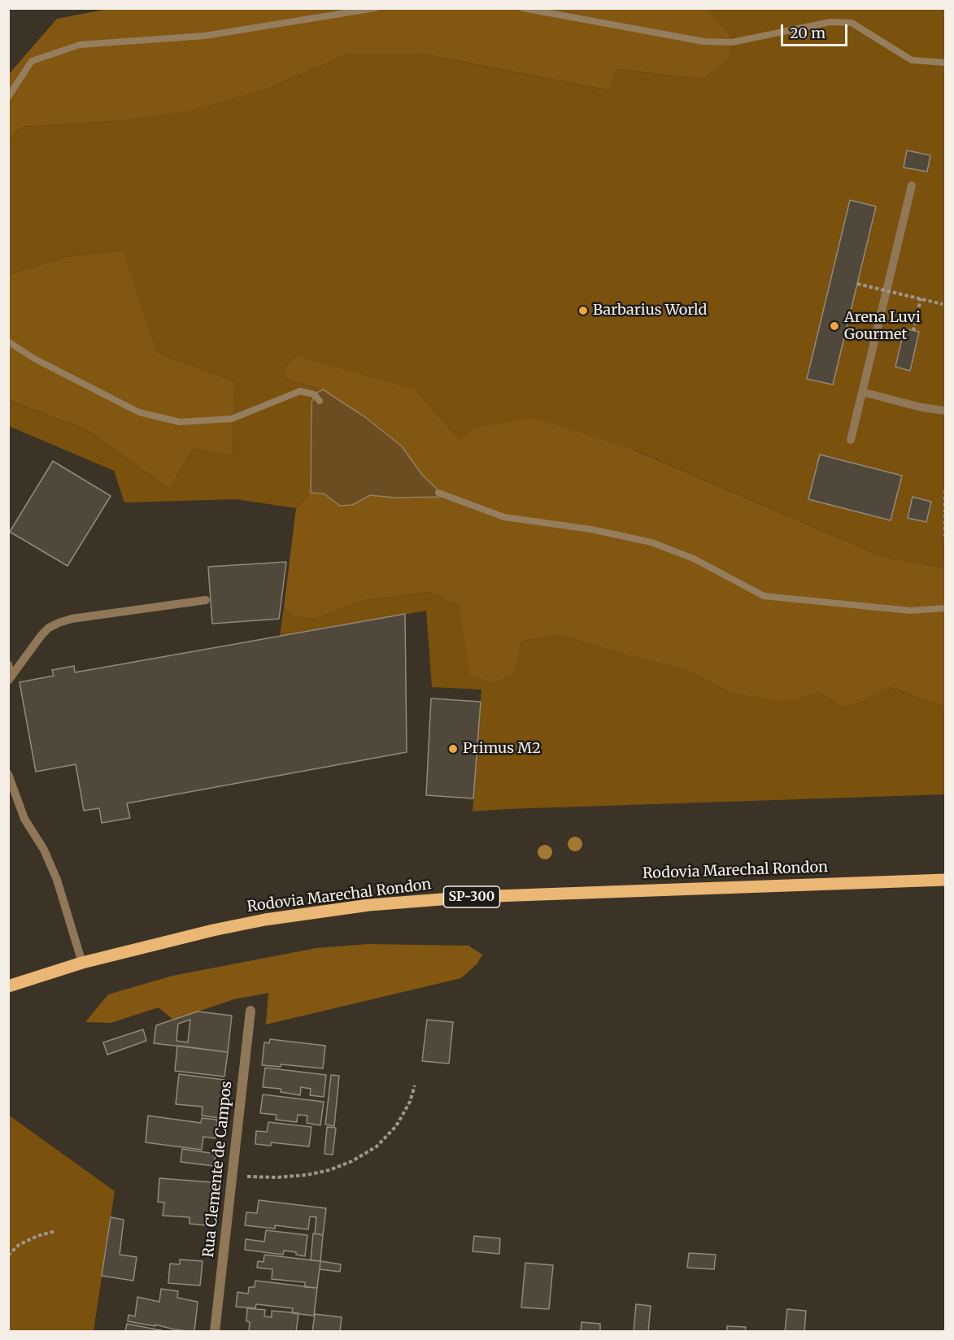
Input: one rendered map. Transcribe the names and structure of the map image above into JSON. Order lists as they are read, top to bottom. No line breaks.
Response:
{"streets":{"main road":["Rodovia Marechal Rondon","SP-300"],"street":["Rua Clemente de Campos"]},"places":["Barbarius World","Arena Luvi Gourmet","Primus M2"],"scale_bar":"20 m"}
